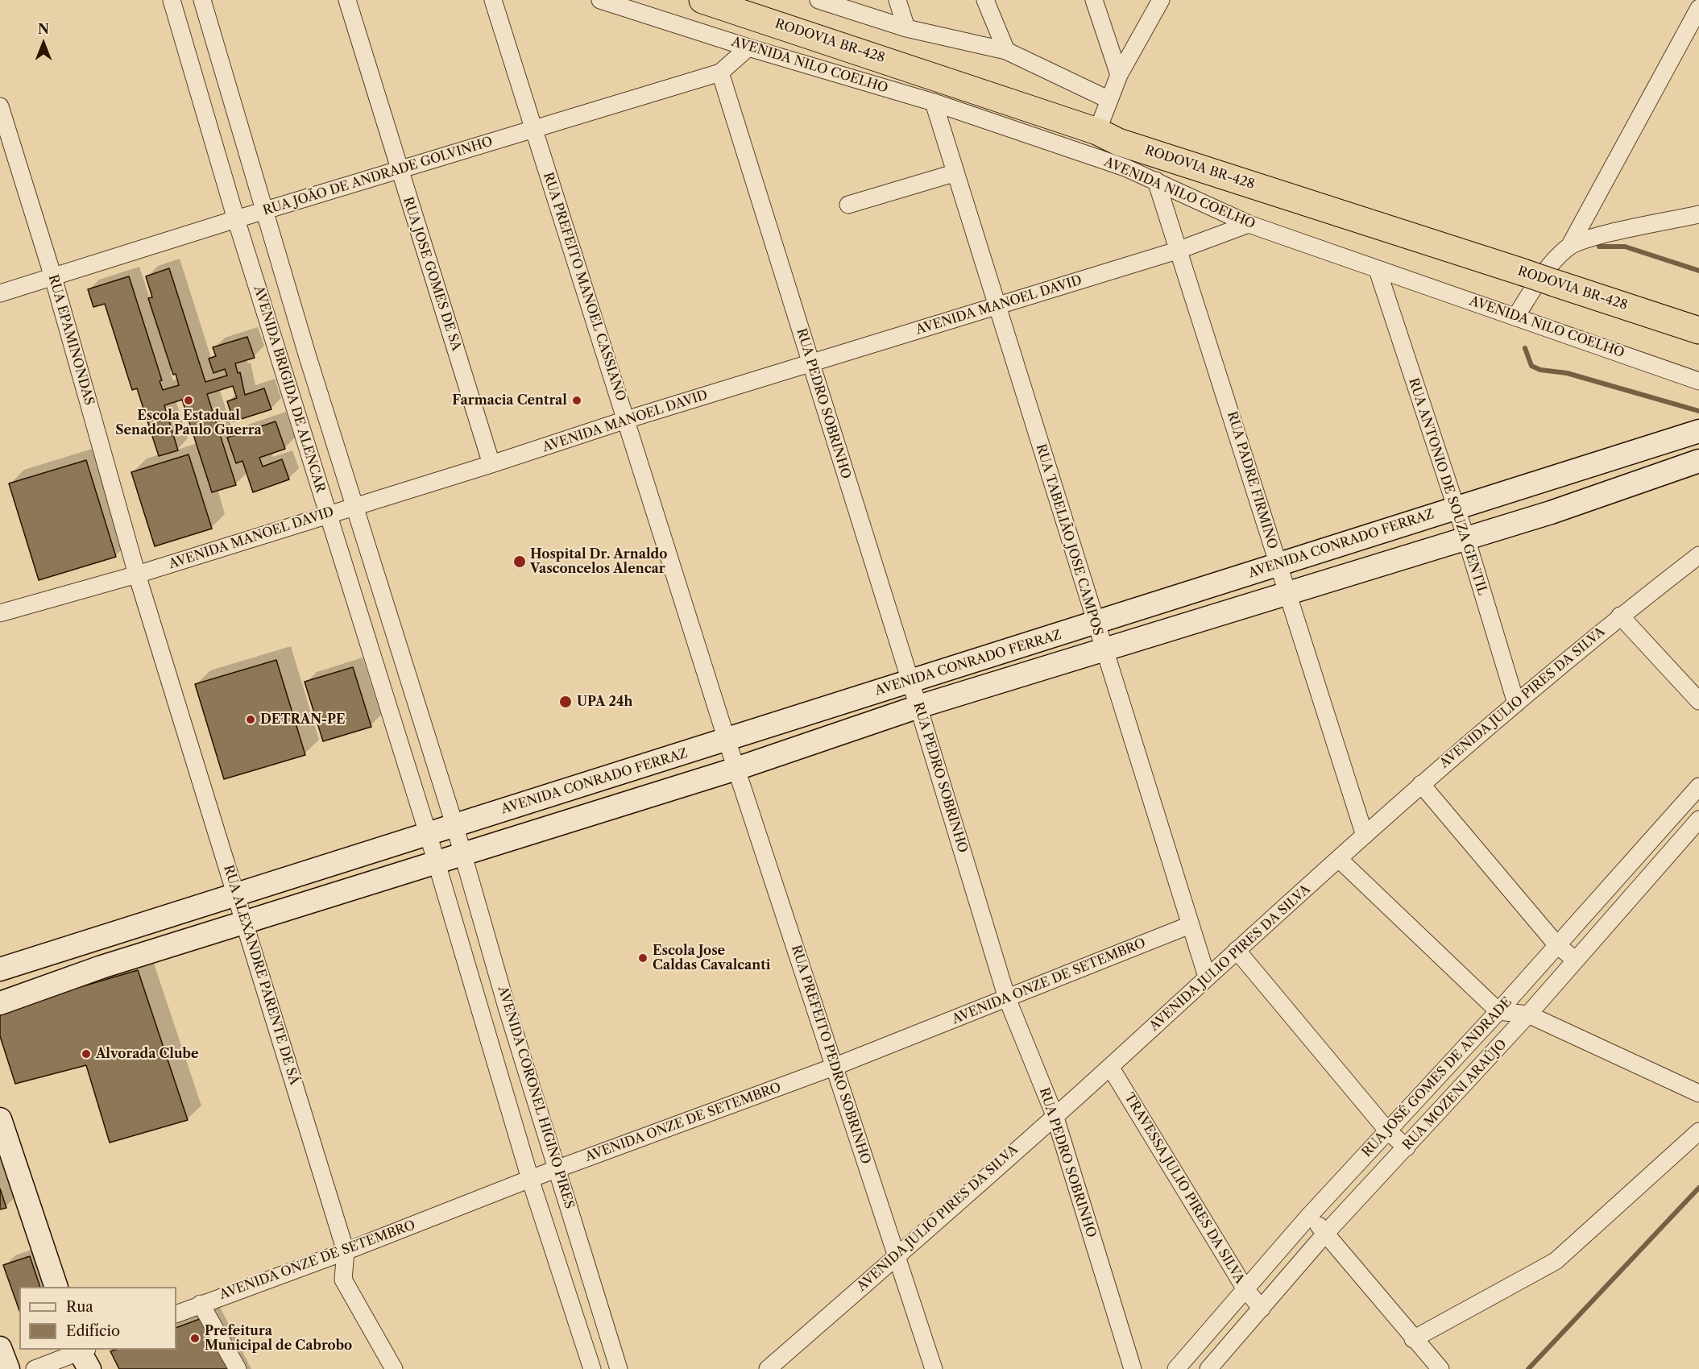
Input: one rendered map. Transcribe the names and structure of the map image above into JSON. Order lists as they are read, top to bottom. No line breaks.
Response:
{"streets":{"highway":["RODOVIA BR-428"],"street":["AVENIDA NILO COELHO","RUA JOÃO DE ANDRADE GOLVINHO","RUA JOSE GOMES DE SA","RUA PREFEITO MANOEL CASSIANO","AVENIDA MANOEL DAVID","RUA EPAMINONDAS","AVENIDA BRIGIDA DE ALENCAR","RUA PEDRO SOBRINHO","RUA PADRE FIRMINO","RUA ANTONIO DE SOUZA GENTIL","RUA TABELIÃO JOSE CAMPOS","AVENIDA CONRADO FERRAZ","AVENIDA JULIO PIRES DA SILVA","RUA ALEXANDRE PARENTE DE SÁ","AVENIDA ONZE DE SETEMBRO","RUA PREFEITO PEDRO SOBRINHO","RUA JOSÉ GOMES DE ANDRADE","RUA MOZENI ARAÚJO","AVENIDA CORONEL HIGINO PIRES","TRAVESSA JULIO PIRES DA SILVA"]},"crossings":[["AVENIDA NILO COELHO","RUA JOÃO DE ANDRADE GOLVINHO"],["AVENIDA NILO COELHO","AVENIDA MANOEL DAVID"],["AVENIDA NILO COELHO","RUA PADRE FIRMINO"],["AVENIDA NILO COELHO","RUA ANTONIO DE SOUZA GENTIL"],["AVENIDA NILO COELHO","RUA TABELIÃO JOSE CAMPOS"],["RUA JOÃO DE ANDRADE GOLVINHO","RUA JOSE GOMES DE SA"],["RUA JOÃO DE ANDRADE GOLVINHO","RUA PREFEITO MANOEL CASSIANO"],["RUA JOÃO DE ANDRADE GOLVINHO","RUA EPAMINONDAS"],["RUA JOÃO DE ANDRADE GOLVINHO","AVENIDA BRIGIDA DE ALENCAR"],["RUA JOÃO DE ANDRADE GOLVINHO","RUA PEDRO SOBRINHO"],["RUA JOSE GOMES DE SA","AVENIDA MANOEL DAVID"],["RUA PREFEITO MANOEL CASSIANO","AVENIDA MANOEL DAVID"],["RUA PREFEITO MANOEL CASSIANO","AVENIDA CONRADO FERRAZ"],["RUA PREFEITO MANOEL CASSIANO","RUA PREFEITO PEDRO SOBRINHO"],["AVENIDA MANOEL DAVID","RUA EPAMINONDAS"],["AVENIDA MANOEL DAVID","AVENIDA BRIGIDA DE ALENCAR"],["AVENIDA MANOEL DAVID","RUA PEDRO SOBRINHO"],["AVENIDA MANOEL DAVID","RUA PADRE FIRMINO"],["AVENIDA MANOEL DAVID","RUA TABELIÃO JOSE CAMPOS"],["AVENIDA MANOEL DAVID","RUA ALEXANDRE PARENTE DE SÁ"],["RUA EPAMINONDAS","RUA ALEXANDRE PARENTE DE SÁ"],["AVENIDA BRIGIDA DE ALENCAR","AVENIDA CONRADO FERRAZ"],["AVENIDA BRIGIDA DE ALENCAR","AVENIDA CORONEL HIGINO PIRES"],["RUA PEDRO SOBRINHO","AVENIDA CONRADO FERRAZ"],["RUA PEDRO SOBRINHO","AVENIDA JULIO PIRES DA SILVA"],["RUA PEDRO SOBRINHO","AVENIDA ONZE DE SETEMBRO"],["RUA PADRE FIRMINO","AVENIDA CONRADO FERRAZ"],["RUA PADRE FIRMINO","AVENIDA JULIO PIRES DA SILVA"],["RUA ANTONIO DE SOUZA GENTIL","AVENIDA CONRADO FERRAZ"],["RUA ANTONIO DE SOUZA GENTIL","AVENIDA JULIO PIRES DA SILVA"],["RUA TABELIÃO JOSE CAMPOS","AVENIDA CONRADO FERRAZ"],["RUA TABELIÃO JOSE CAMPOS","AVENIDA JULIO PIRES DA SILVA"],["RUA TABELIÃO JOSE CAMPOS","AVENIDA ONZE DE SETEMBRO"],["AVENIDA CONRADO FERRAZ","RUA ALEXANDRE PARENTE DE SÁ"],["AVENIDA CONRADO FERRAZ","RUA PREFEITO PEDRO SOBRINHO"],["AVENIDA CONRADO FERRAZ","AVENIDA CORONEL HIGINO PIRES"],["AVENIDA JULIO PIRES DA SILVA","RUA PREFEITO PEDRO SOBRINHO"],["AVENIDA JULIO PIRES DA SILVA","TRAVESSA JULIO PIRES DA SILVA"],["RUA ALEXANDRE PARENTE DE SÁ","AVENIDA ONZE DE SETEMBRO"],["AVENIDA ONZE DE SETEMBRO","RUA PREFEITO PEDRO SOBRINHO"],["AVENIDA ONZE DE SETEMBRO","AVENIDA CORONEL HIGINO PIRES"],["RUA JOSÉ GOMES DE ANDRADE","TRAVESSA JULIO PIRES DA SILVA"],["RUA MOZENI ARAÚJO","TRAVESSA JULIO PIRES DA SILVA"]],"places":["Escola Estadual Senador Paulo Guerra","Farmacia Central","Hospital Dr. Arnaldo Vasconcelos Alencar","UPA 24h","DETRAN-PE","Escola Jose Caldas Cavalcanti","Alvorada Clube","Prefeitura Municipal de Cabrobo"],"legend":["Rua","Edifício"],"north":"top"}
